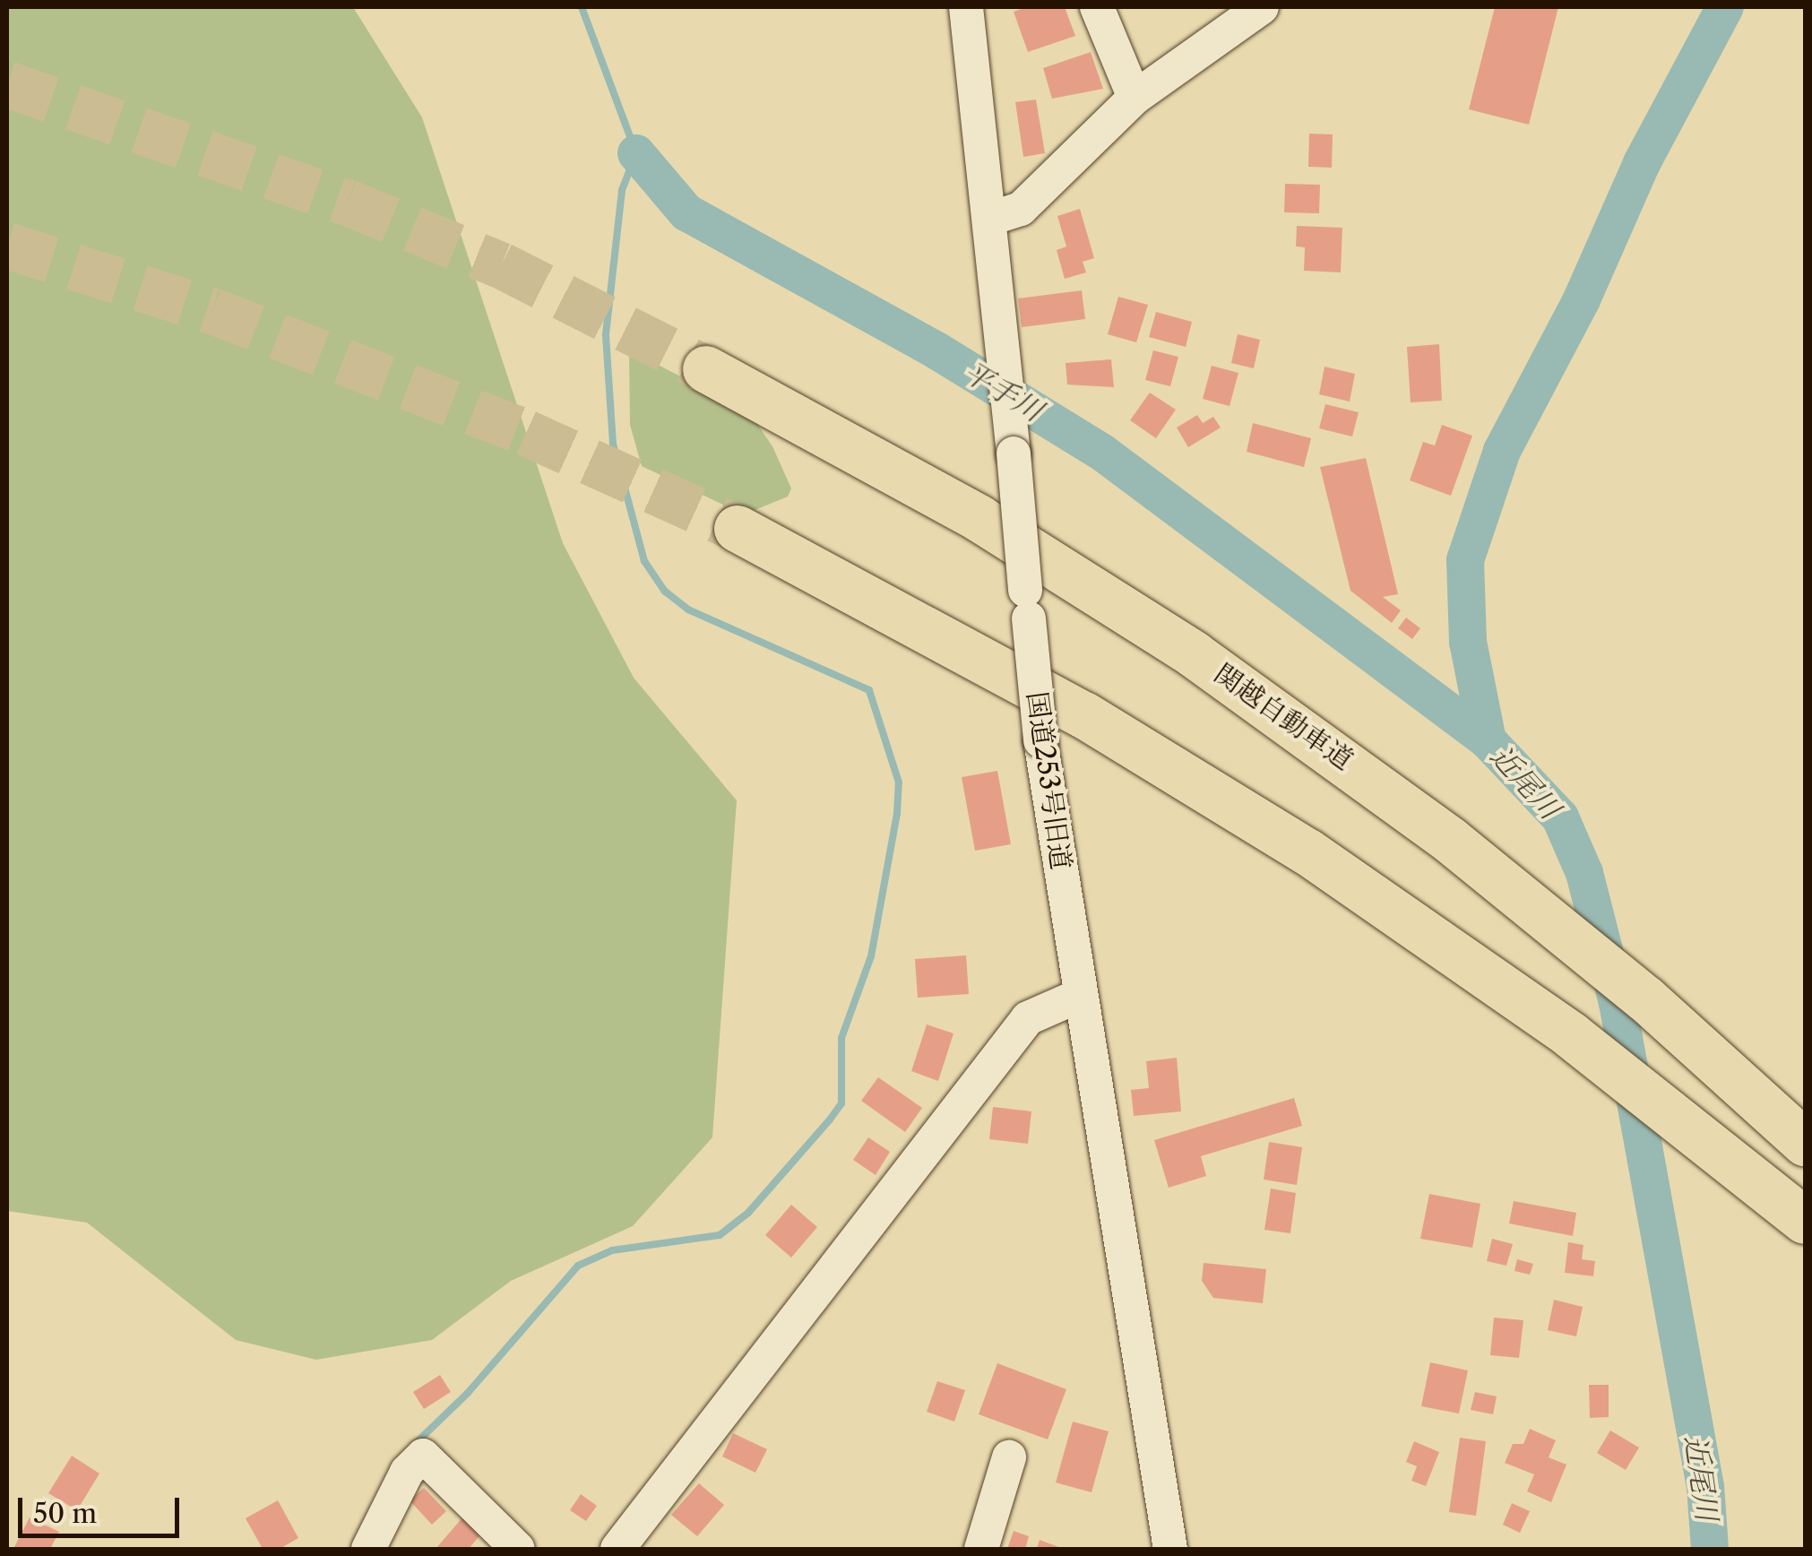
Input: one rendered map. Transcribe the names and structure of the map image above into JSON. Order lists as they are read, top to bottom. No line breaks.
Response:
{"streets":{"highway":["関越自動車道"],"street":["国道253号旧道"]},"water":["平手川","近尾川"],"scale_bar":"50 m"}
